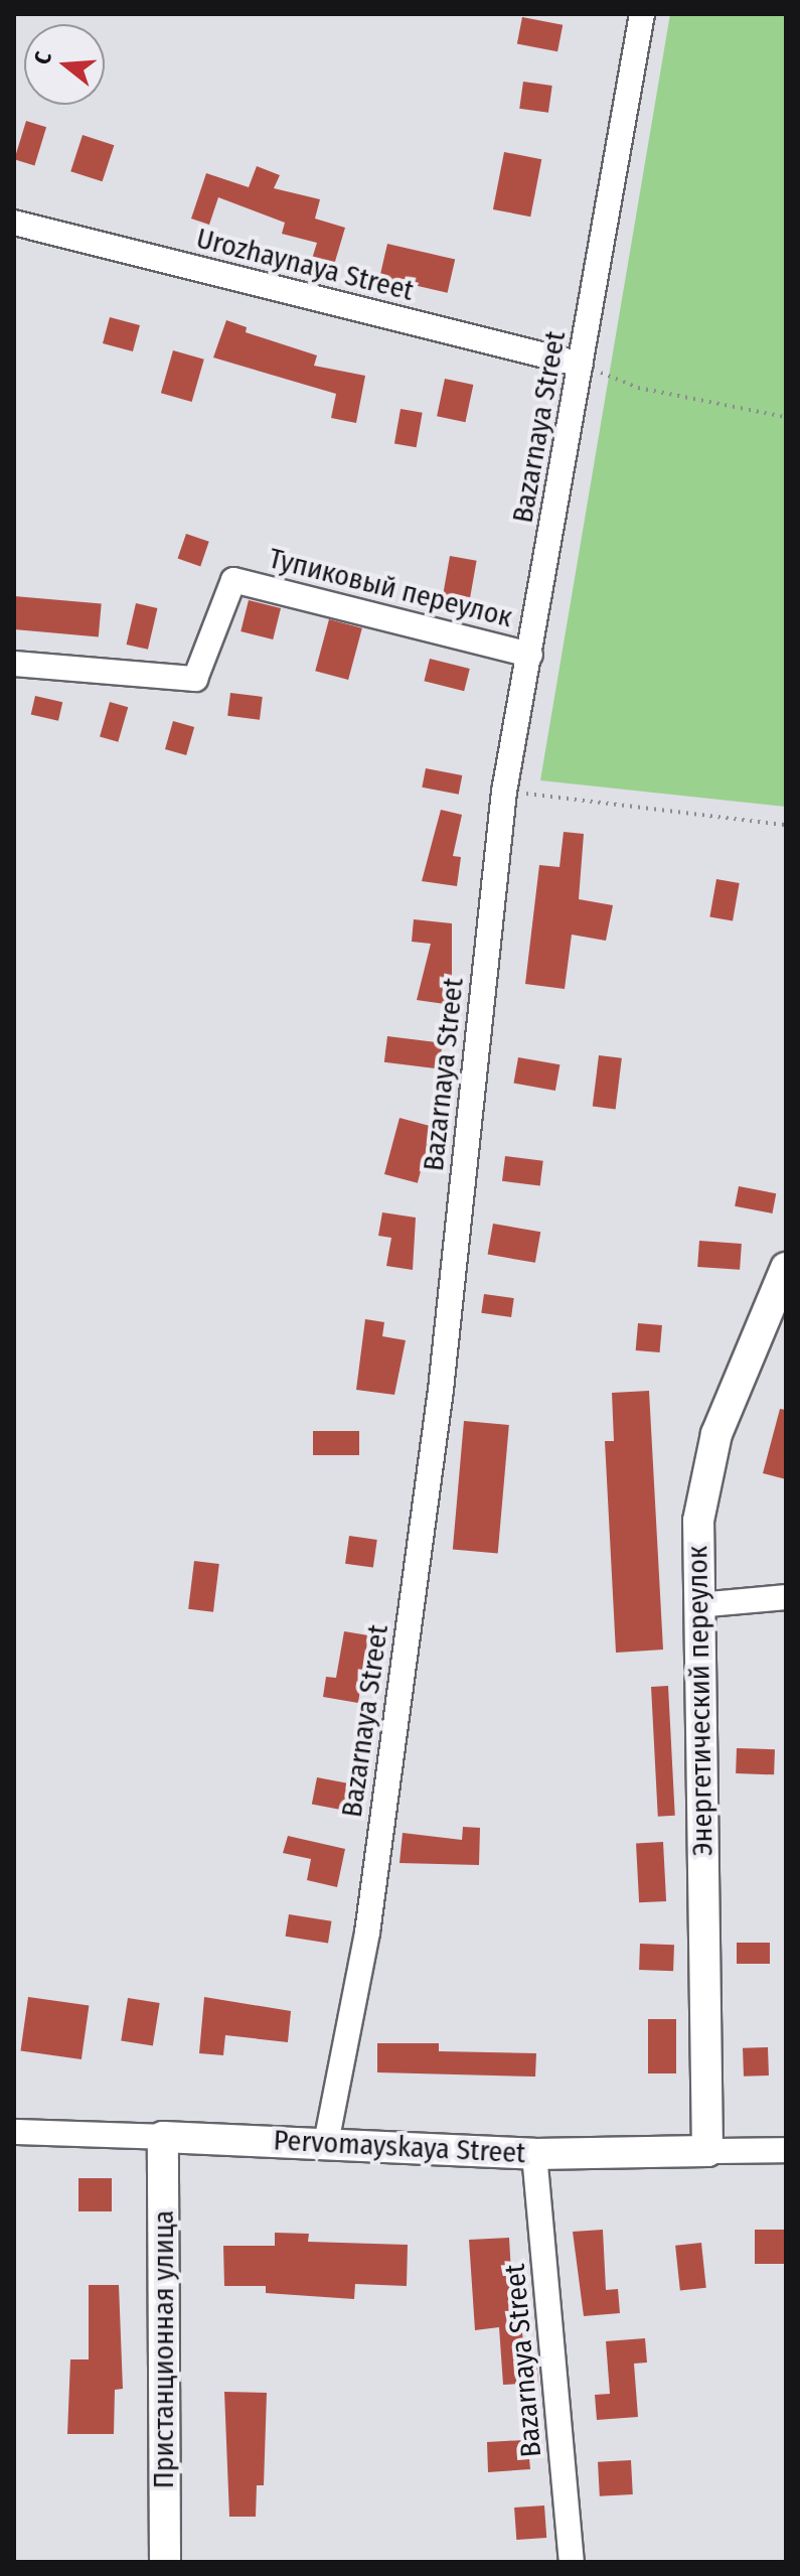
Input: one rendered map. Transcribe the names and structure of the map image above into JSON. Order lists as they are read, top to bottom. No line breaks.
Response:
{"streets":{"street":["Urozhaynaya Street","Bazarnaya Street","Тупиковый переулок","Энергетический переулок","Pervomayskaya Street","Пристанционная улица"]},"crossings":[["Urozhaynaya Street","Bazarnaya Street"],["Bazarnaya Street","Тупиковый переулок"],["Bazarnaya Street","Pervomayskaya Street"],["Энергетический переулок","Pervomayskaya Street"],["Pervomayskaya Street","Пристанционная улица"]],"north":"left"}
